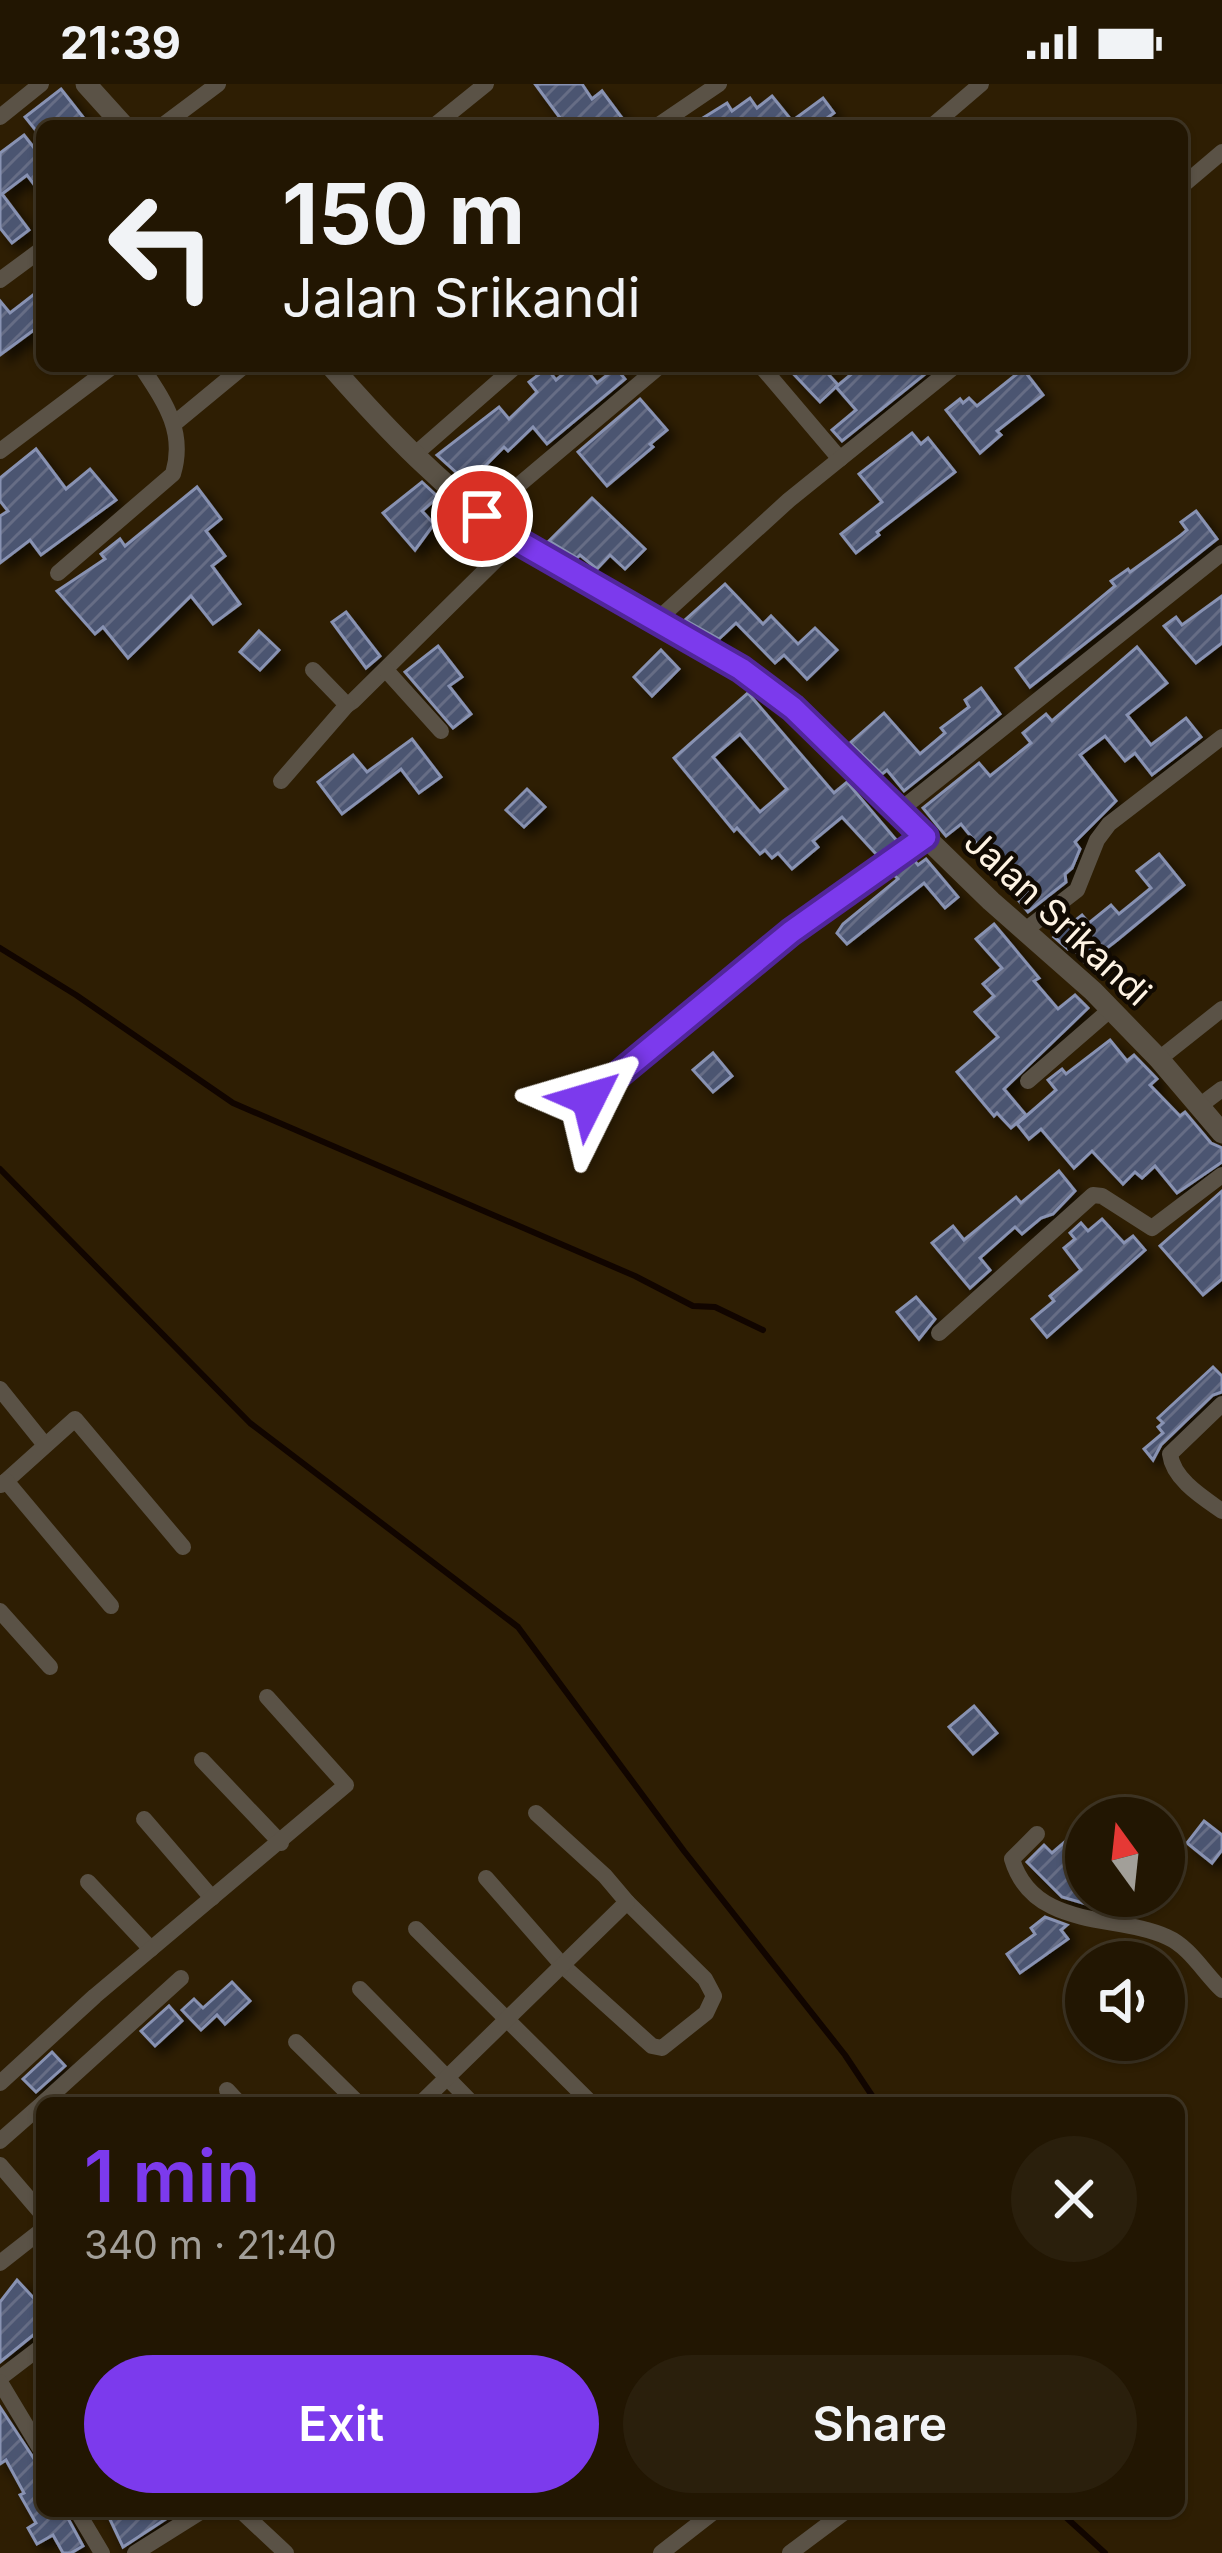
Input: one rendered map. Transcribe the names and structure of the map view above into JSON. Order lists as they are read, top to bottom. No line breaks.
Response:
{"streets":{"street":["Jalan Srikandi"]},"north":"top","page":{"status":"21:39","turn":["150 m","Jalan Srikandi"],"heading":["1 min","340 m · 21:40"],"buttons":["Exit","Share"]}}
